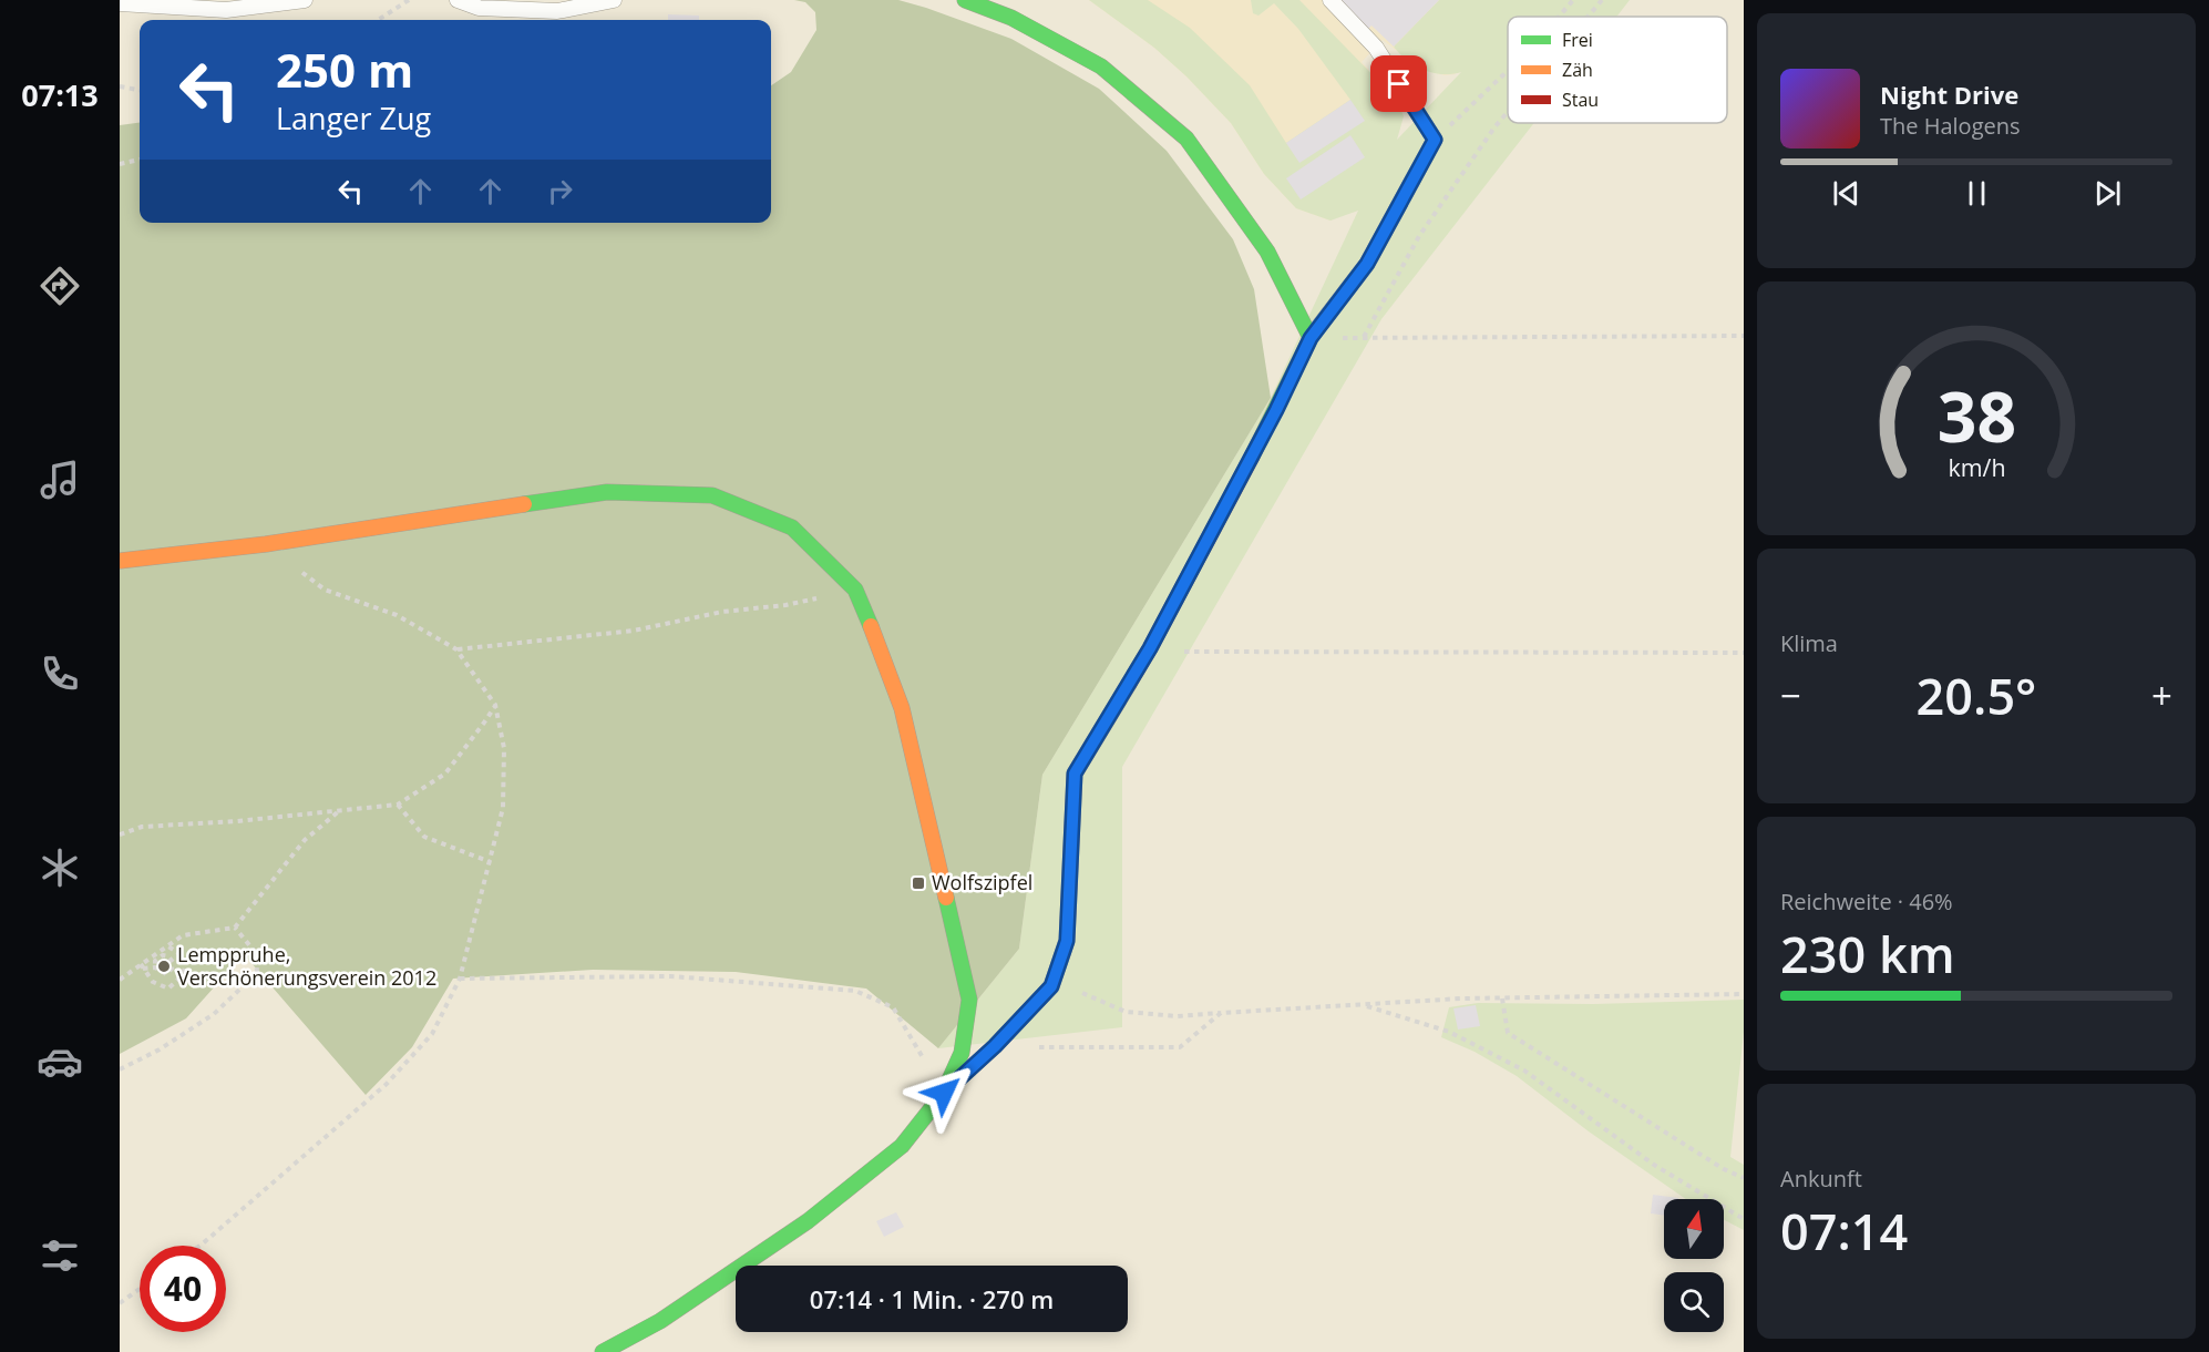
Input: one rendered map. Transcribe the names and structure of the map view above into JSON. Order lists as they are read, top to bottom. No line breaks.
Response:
{"places":{"transit":["Wolfszipfel"],"other":["Lemppruhe, Verschönerungsverein 2012"]},"legend":["Frei","Zäh","Stau"],"north":"top","page":{"tabs":"07:13","turn":["250 m","Langer Zug"],"song":["Night Drive","The Halogens"],"tile":["Klima",["Reichweite · 46%","230 km"],["Ankunft","07:14"]],"heat":["−","20.5°","+"],"limit":"40","trip":"07:14 · 1 Min. · 270 m","gauge":["38","km/h"]}}
